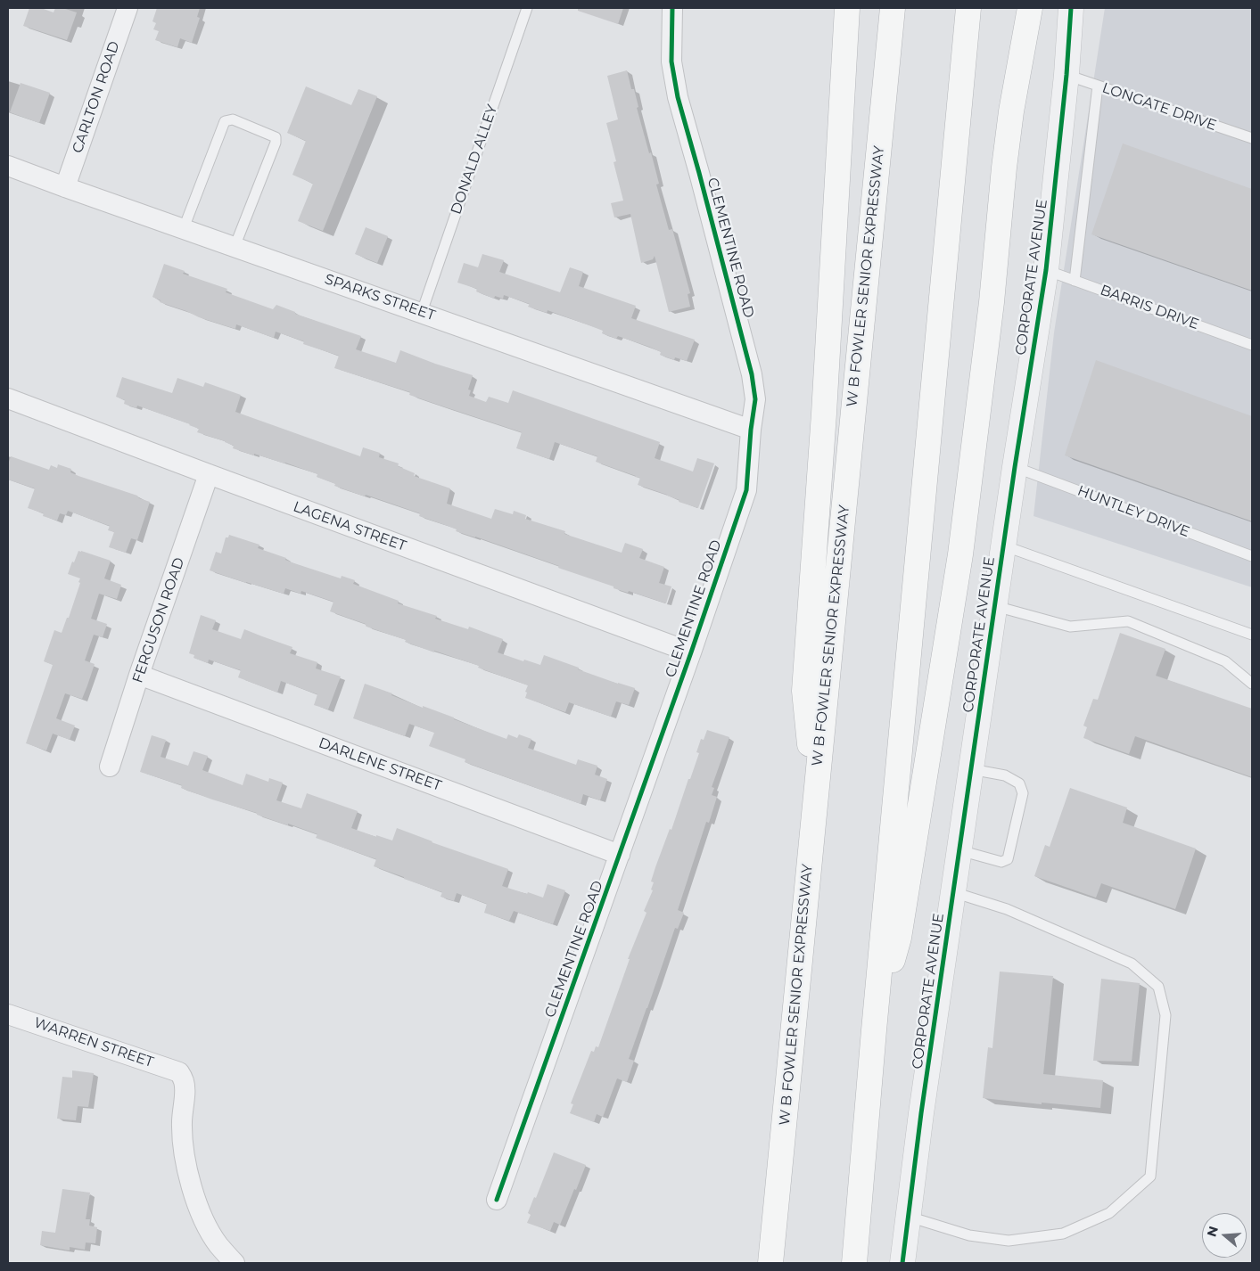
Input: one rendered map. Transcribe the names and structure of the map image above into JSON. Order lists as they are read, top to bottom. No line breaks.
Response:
{"streets":{"highway":["W B FOWLER SENIOR EXPRESSWAY"],"street":["CARLTON ROAD","CLEMENTINE ROAD","CORPORATE AVENUE","SPARKS STREET","LAGENA STREET","FERGUSON ROAD","DARLENE STREET","WARREN STREET"],"lane":["LONGATE DRIVE","DONALD ALLEY","BARRIS DRIVE","HUNTLEY DRIVE"]},"crossings":[["CARLTON ROAD","SPARKS STREET"],["LONGATE DRIVE","CORPORATE AVENUE"],["DONALD ALLEY","SPARKS STREET"],["CLEMENTINE ROAD","SPARKS STREET"],["CLEMENTINE ROAD","LAGENA STREET"],["CLEMENTINE ROAD","DARLENE STREET"],["CORPORATE AVENUE","BARRIS DRIVE"],["CORPORATE AVENUE","HUNTLEY DRIVE"],["LAGENA STREET","FERGUSON ROAD"],["FERGUSON ROAD","DARLENE STREET"]],"north":"left"}
